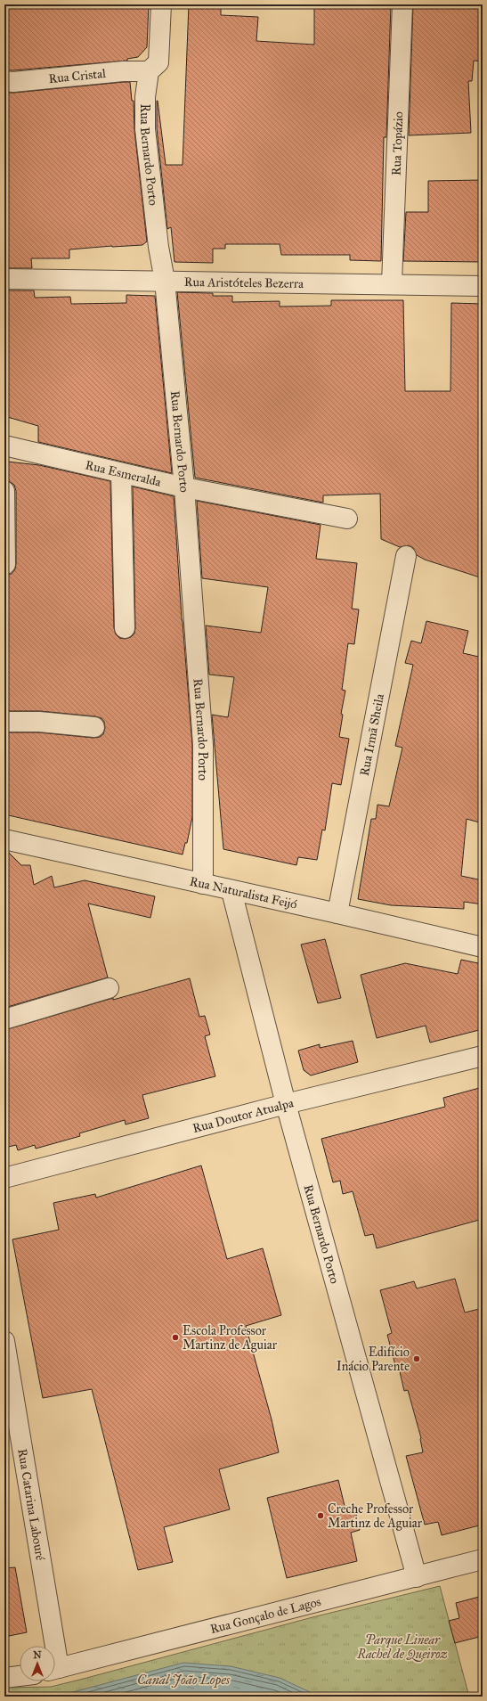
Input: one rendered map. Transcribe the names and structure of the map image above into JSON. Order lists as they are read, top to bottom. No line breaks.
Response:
{"streets":{"street":["Rua Cristal","Rua Topázio","Rua Bernardo Porto","Rua Aristóteles Bezerra","Rua Esmeralda","Rua Irmã Sheila","Rua Naturalista Feijó","Rua Doutor Atualpa","Rua Catarina Labouré","Rua Gonçalo de Lagos"]},"crossings":[["Rua Cristal","Rua Bernardo Porto"],["Rua Topázio","Rua Aristóteles Bezerra"],["Rua Bernardo Porto","Rua Aristóteles Bezerra"],["Rua Bernardo Porto","Rua Esmeralda"],["Rua Bernardo Porto","Rua Naturalista Feijó"],["Rua Bernardo Porto","Rua Doutor Atualpa"],["Rua Bernardo Porto","Rua Gonçalo de Lagos"],["Rua Irmã Sheila","Rua Naturalista Feijó"]],"water":["Canal João Lopes"],"parks":["Parque Linear Rachel de Queiroz"],"places":["Escola Professor Martinz de Aguiar","Edifício Inácio Parente","Creche Professor Martinz de Aguiar"],"north":"top"}
